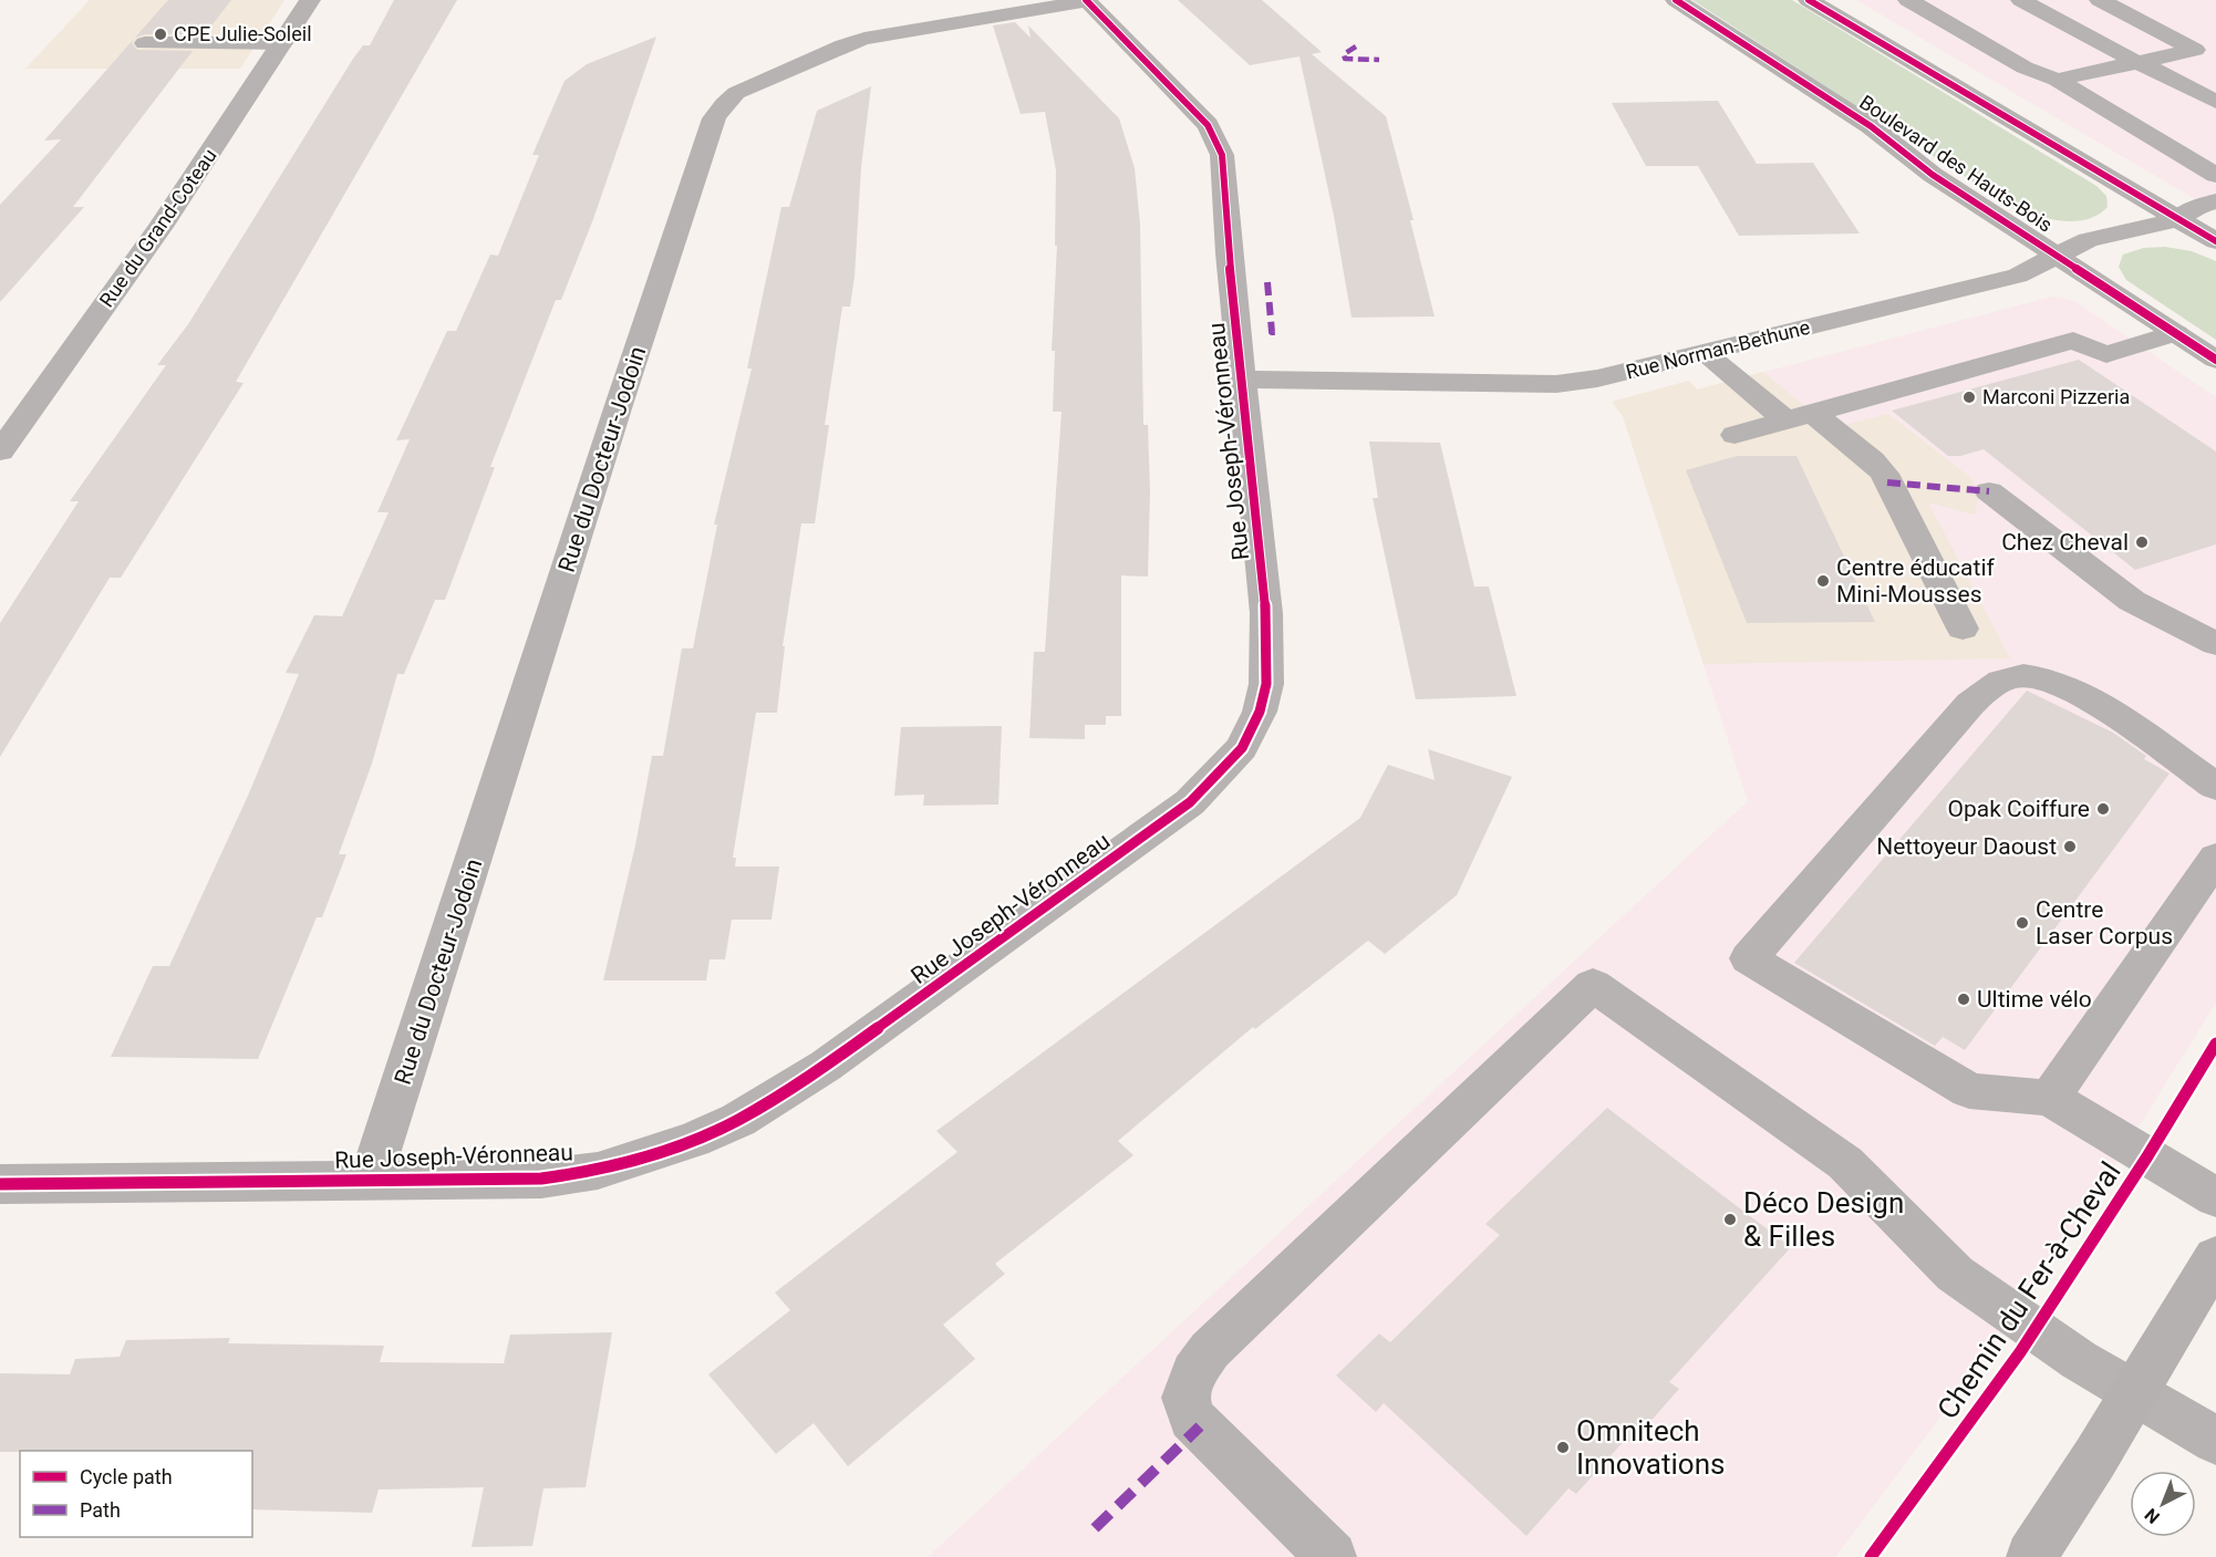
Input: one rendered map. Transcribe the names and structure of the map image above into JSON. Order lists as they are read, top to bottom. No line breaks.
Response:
{"streets":{"street":["Boulevard des Hauts-Bois","Rue du Grand-Coteau","Rue Norman-Bethune","Rue Joseph-Véronneau","Rue du Docteur-Jodoin"],"cycle path":["Chemin du Fer-à-Cheval"]},"crossings":[["Boulevard des Hauts-Bois","Rue Norman-Bethune"],["Rue Norman-Bethune","Rue Joseph-Véronneau"],["Rue Joseph-Véronneau","Rue du Docteur-Jodoin"]],"places":["CPE Julie-Soleil","Marconi Pizzeria","Chez Cheval","Centre éducatif Mini-Mousses","Opak Coiffure","Nettoyeur Daoust","Centre Laser Corpus","Ultime vélo","Déco Design & Filles","Omnitech Innovations"],"legend":["Cycle path","Path"],"north":"bottom left"}
